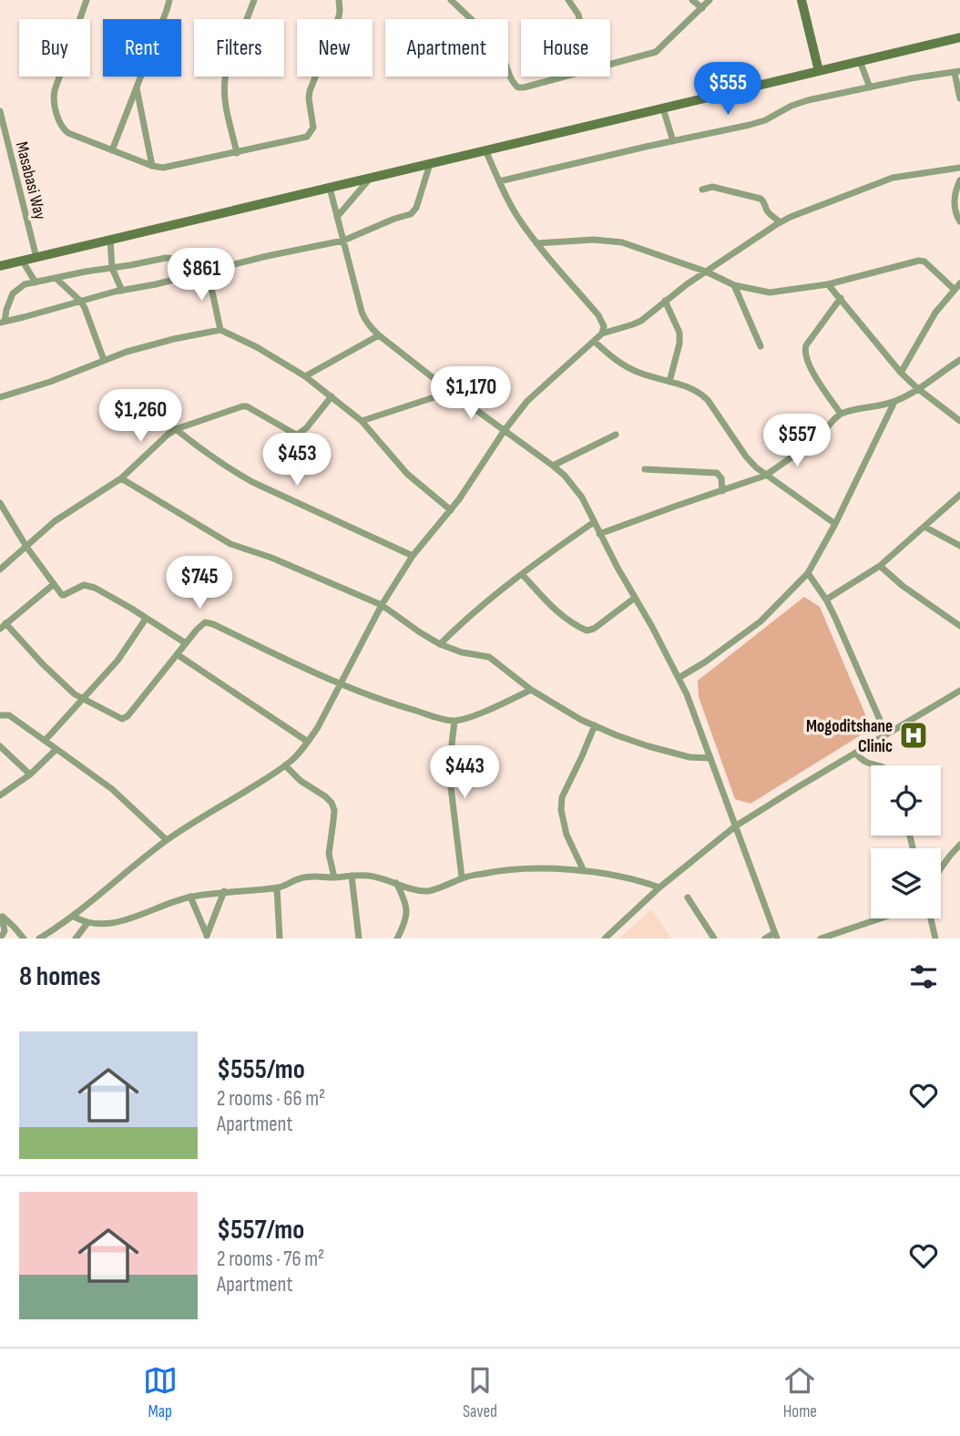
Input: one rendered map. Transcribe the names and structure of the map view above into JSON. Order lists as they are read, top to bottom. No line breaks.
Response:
{"streets":{"street":["Masabasi Way"]},"places":{"hospital":["Mogoditshane Clinic"]},"page":{"chip":["Buy","Rent","Filters","New","Apartment","House"],"price":["$555","$861","$1,170","$1,260","$557","$453","$745","$443"],"heading":"8 homes","list":[{"name":"$555/mo","note":"2 rooms · 66 m² · Apartment"},{"name":"$557/mo","note":"2 rooms · 76 m² · Apartment"}],"tabs":["Map","Saved","Home"]}}
